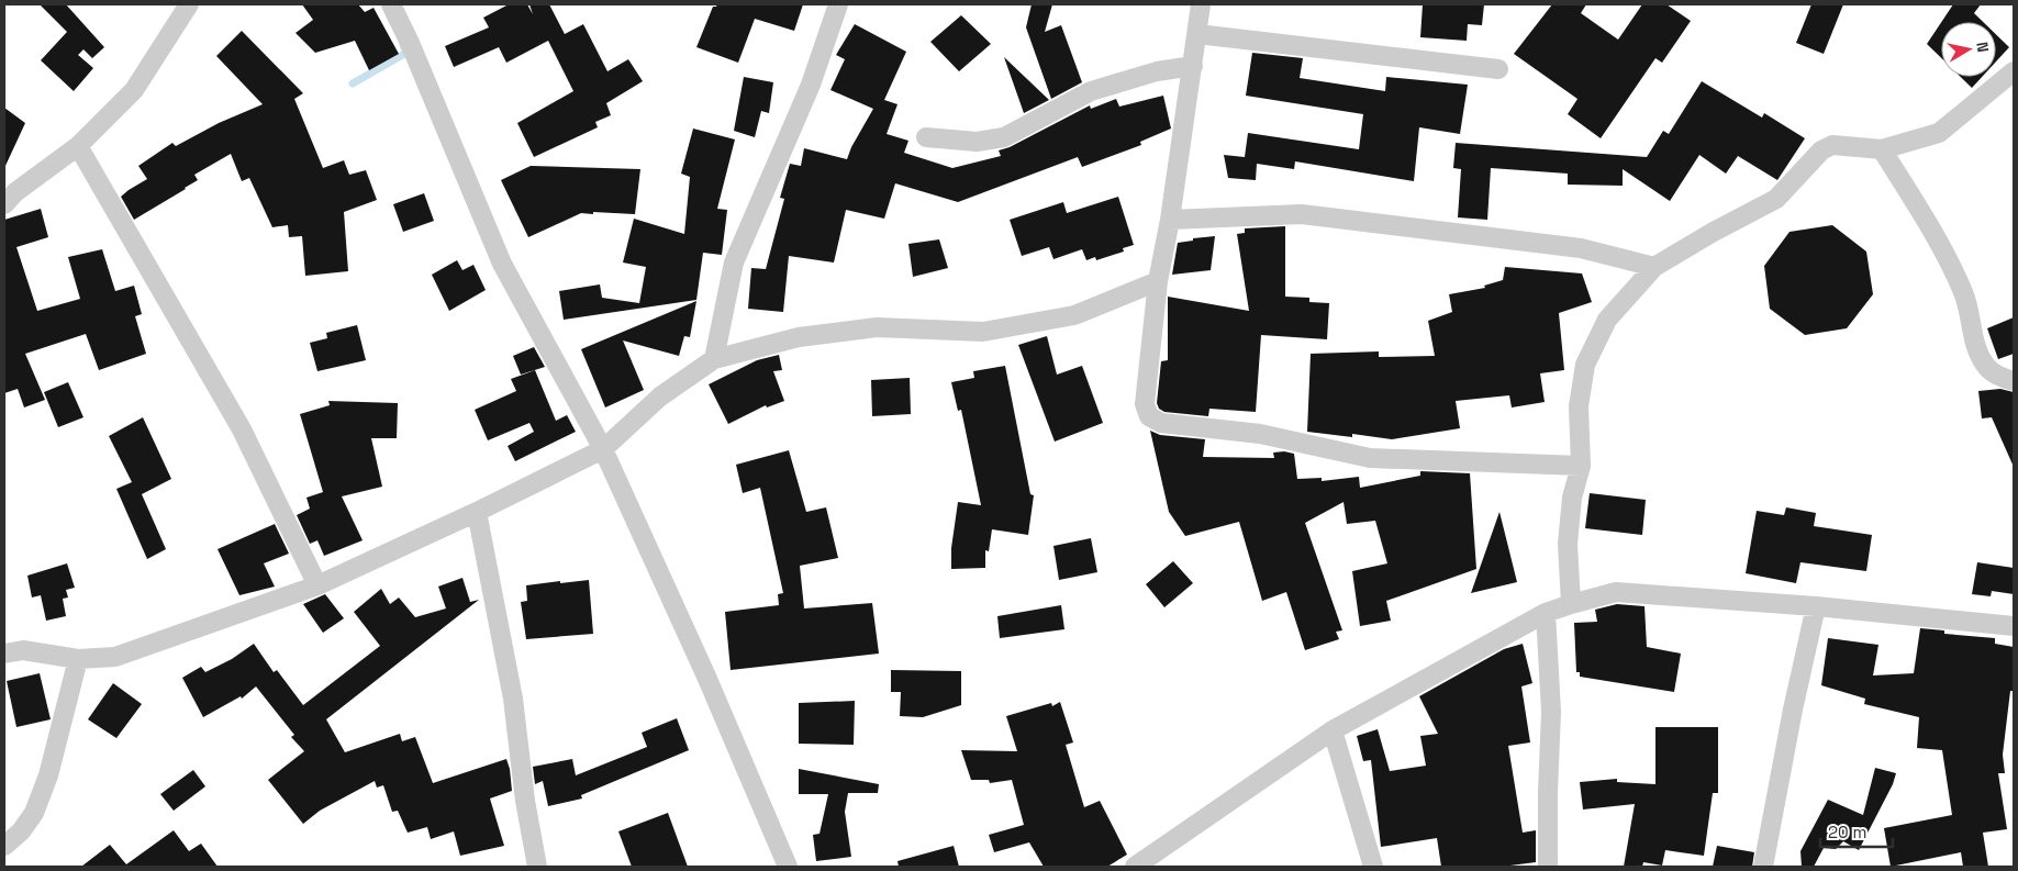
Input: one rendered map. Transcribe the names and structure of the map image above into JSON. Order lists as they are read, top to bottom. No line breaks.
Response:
{"scale_bar":"20 m","north":"right"}
